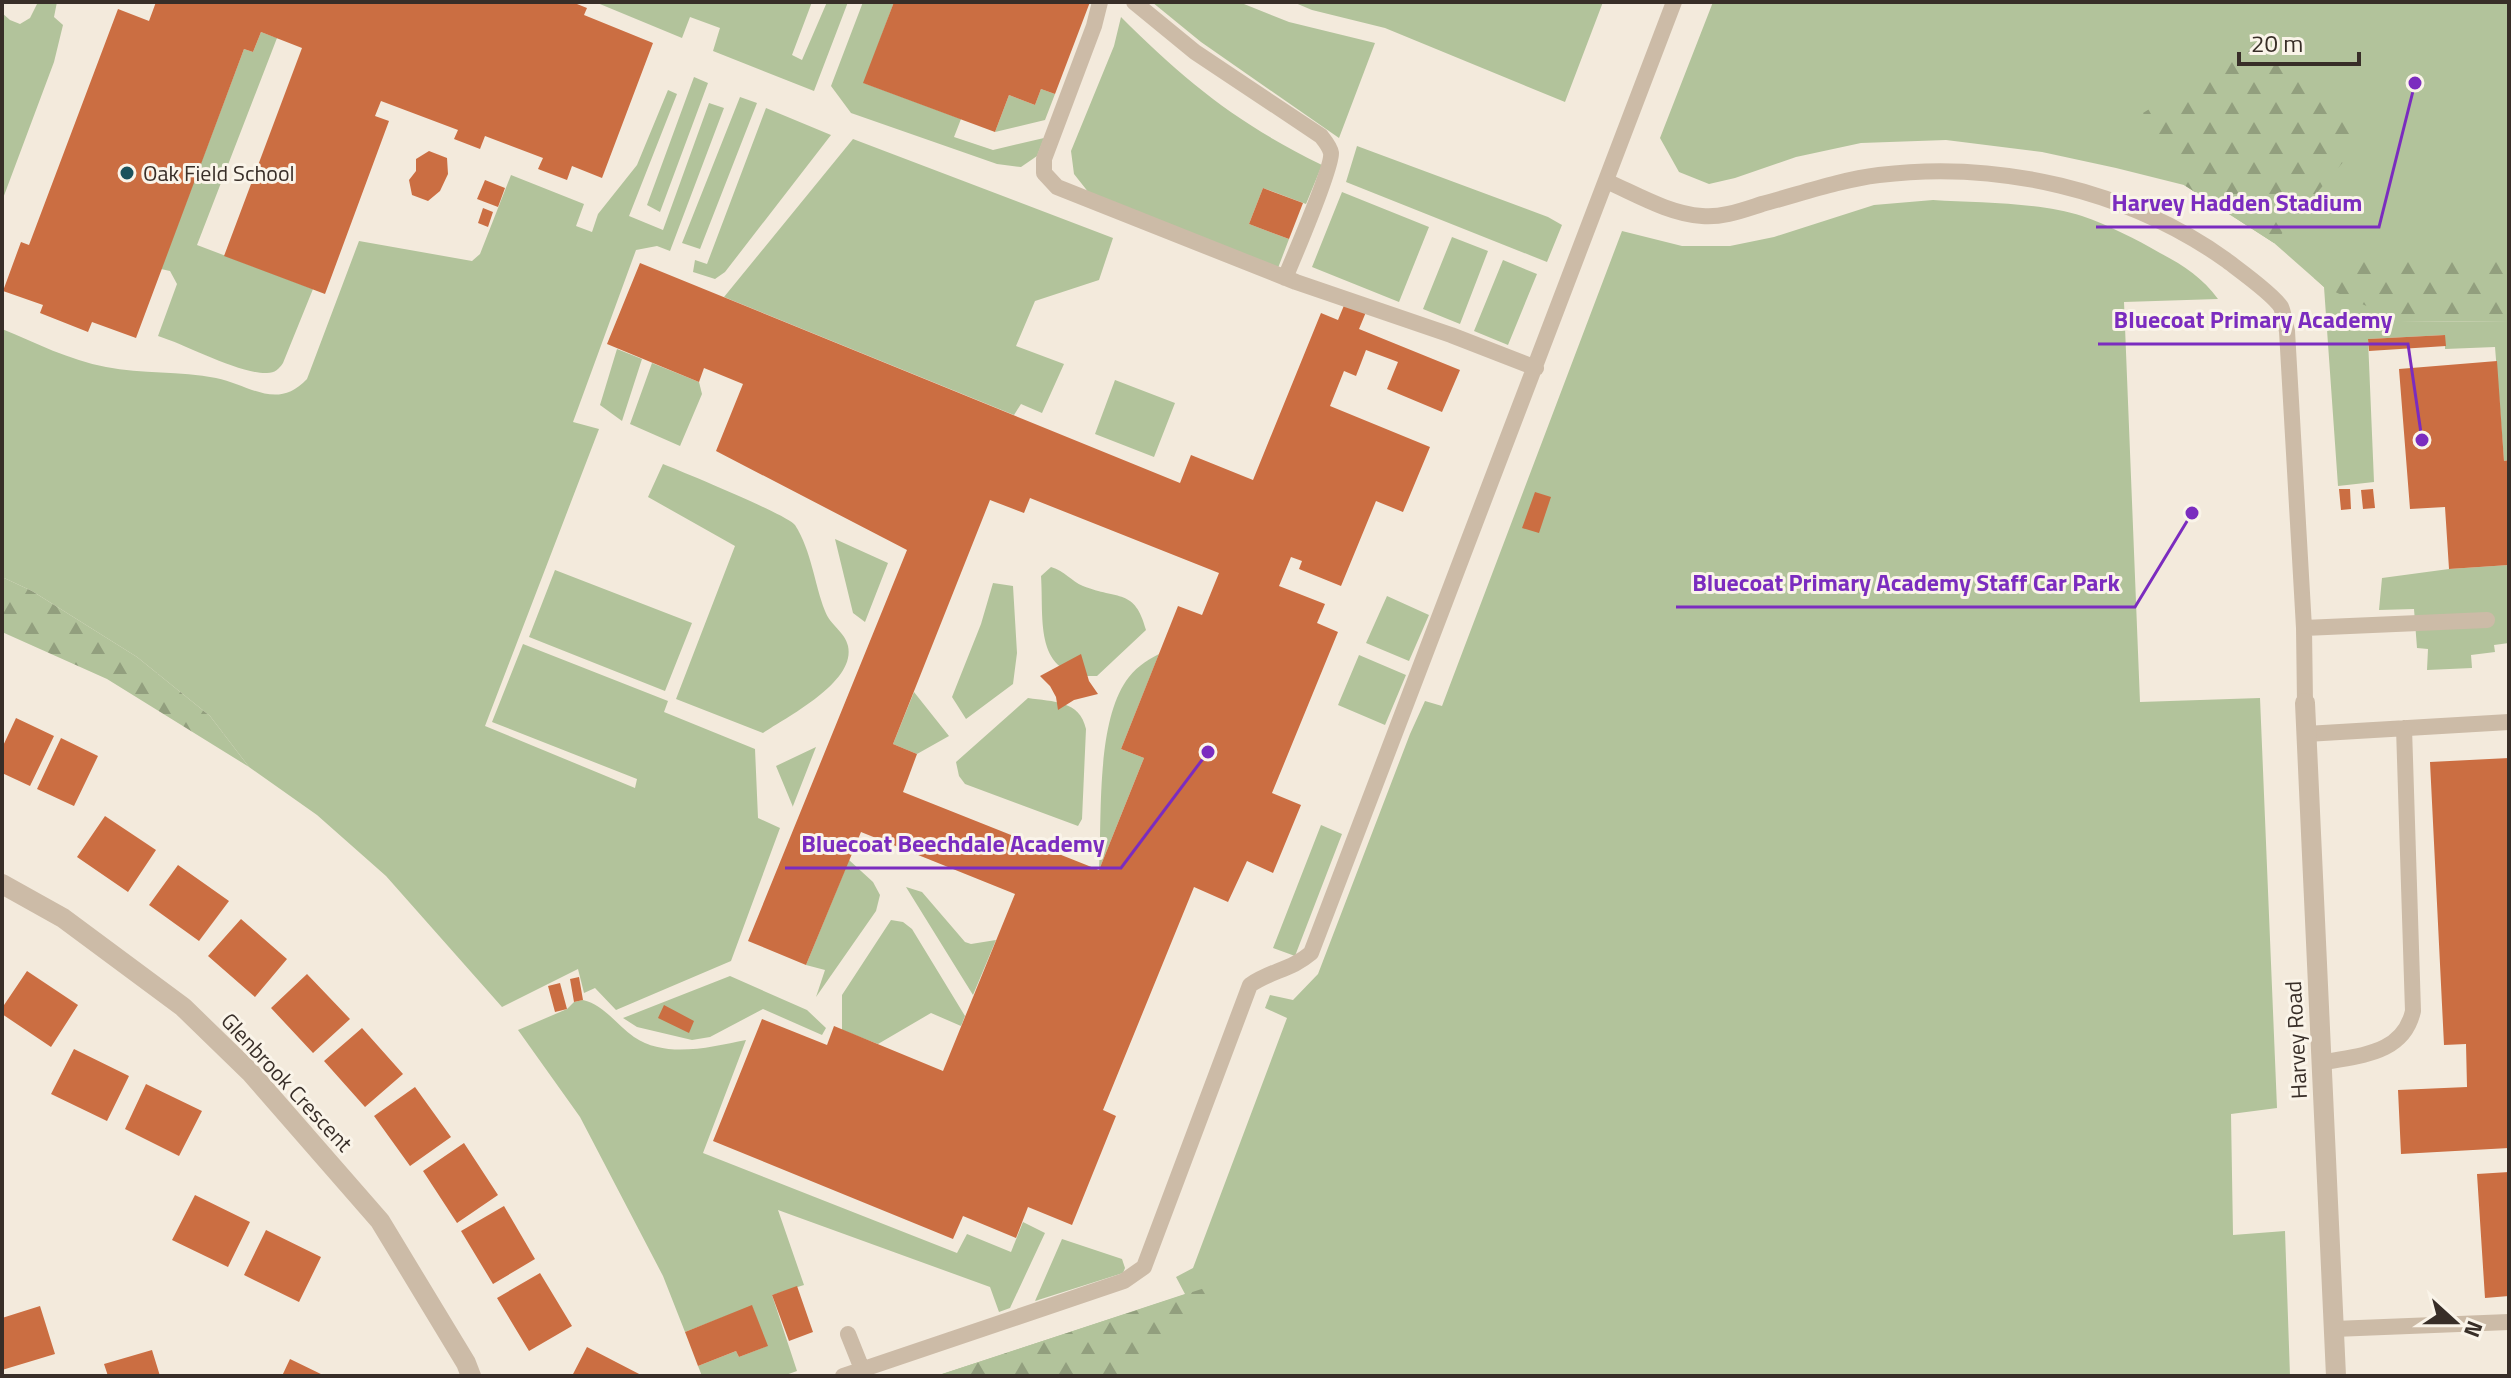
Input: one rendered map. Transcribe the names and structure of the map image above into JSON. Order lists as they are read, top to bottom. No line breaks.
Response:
{"streets":{"street":["Harvey Road","Glenbrook Crescent"]},"places":["Harvey Hadden Stadium","Oak Field School","Bluecoat Primary Academy","Bluecoat Primary Academy Staff Car Park","Bluecoat Beechdale Academy"],"scale_bar":"20 m","north":"right"}
